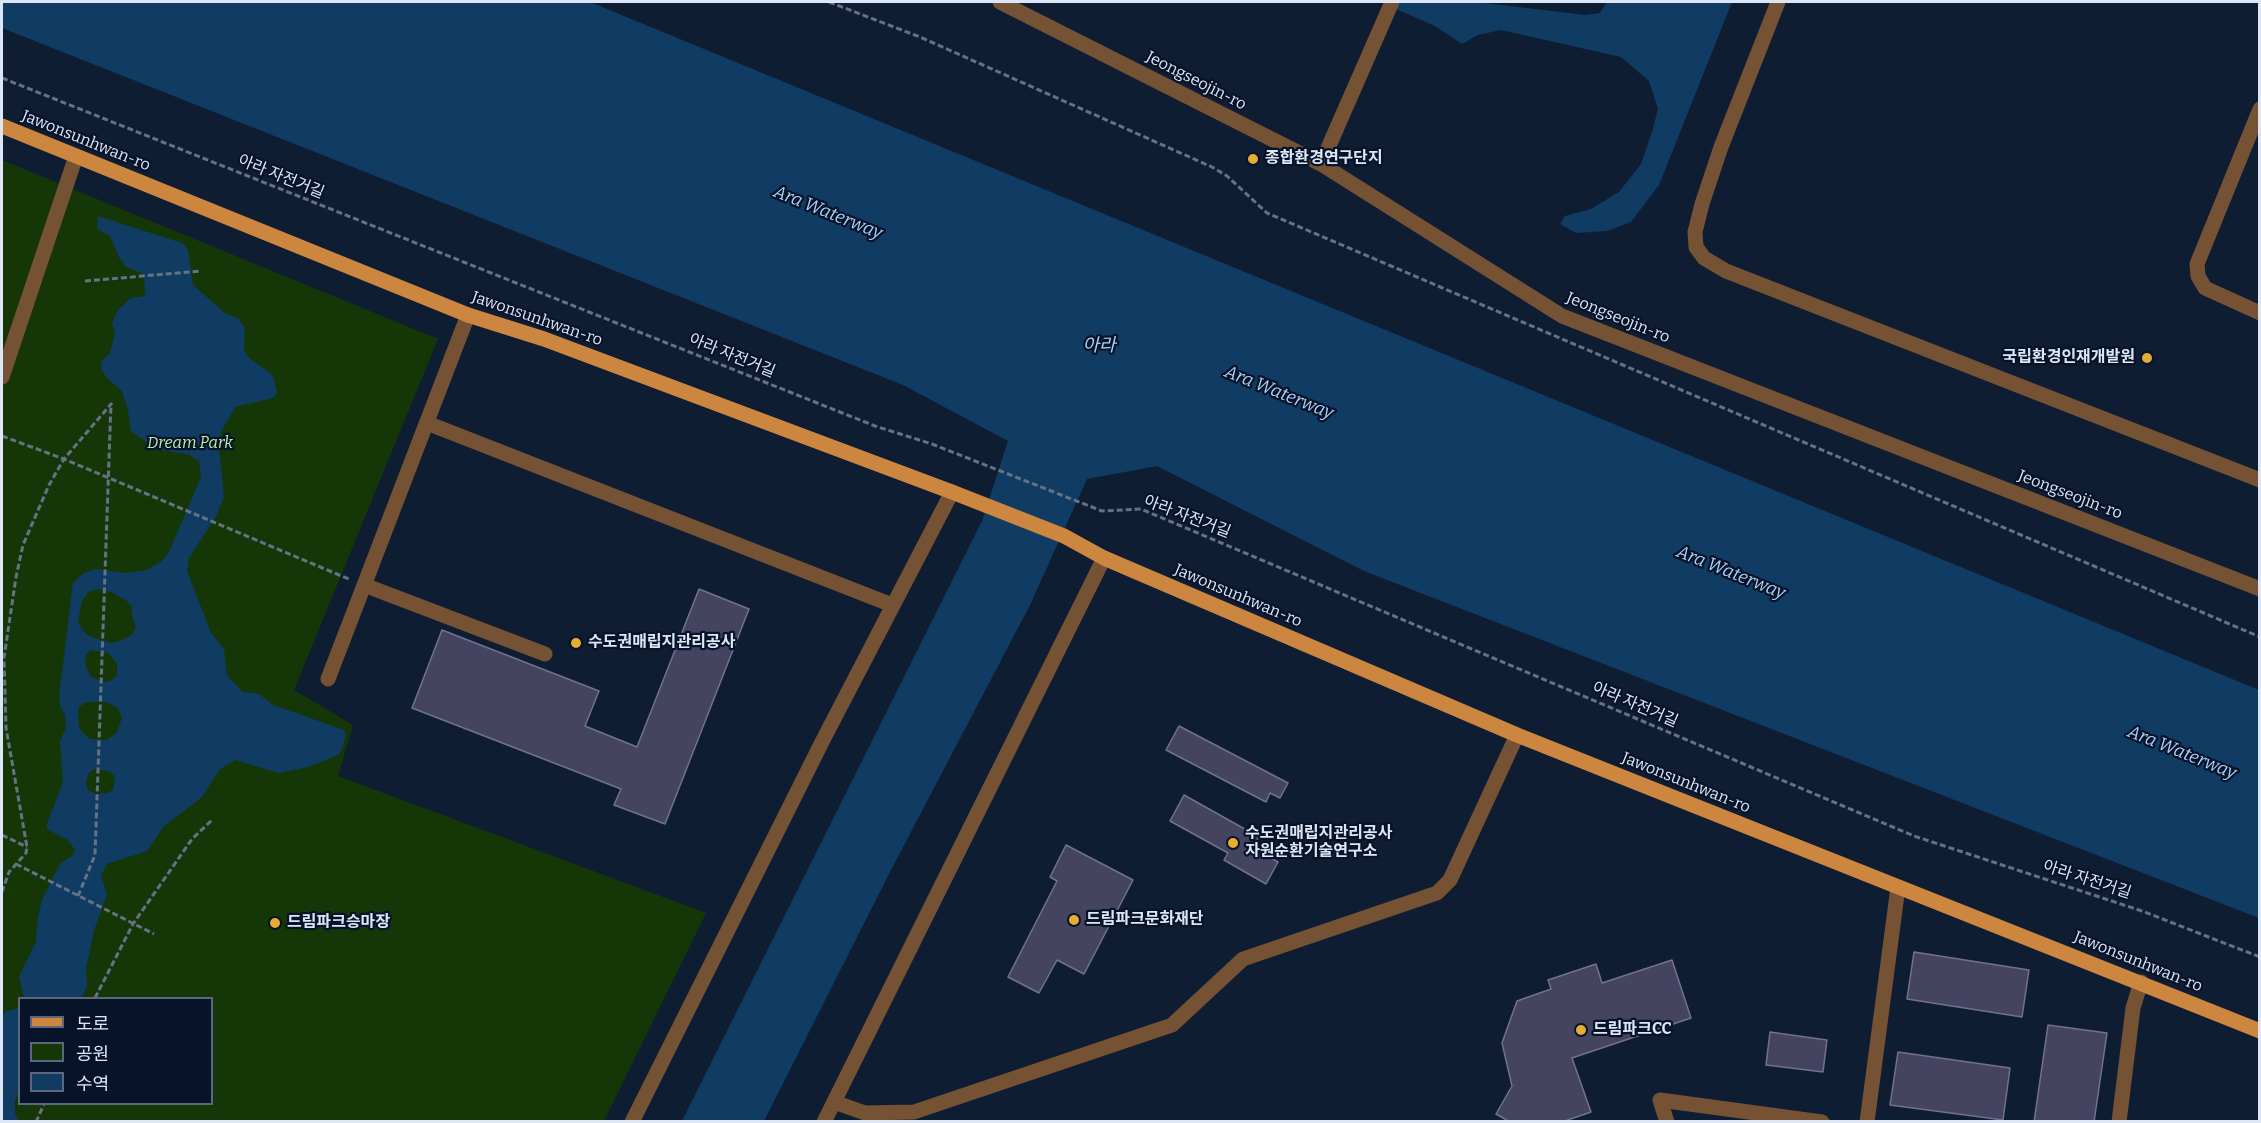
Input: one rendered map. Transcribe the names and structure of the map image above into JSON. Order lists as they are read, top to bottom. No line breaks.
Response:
{"streets":{"main road":["Jawonsunhwan-ro"],"street":["Jeongseojin-ro"],"path":["아라 자전거길"]},"water":["Ara Waterway","아라"],"parks":["Dream Park"],"places":["종합환경연구단지","국립환경인재개발원","수도권매립지관리공사","수도권매립지관리공사 자원순환기술연구소","드림파크문화재단","드림파크승마장","드림파크CC"],"legend":["도로","공원","수역"]}
